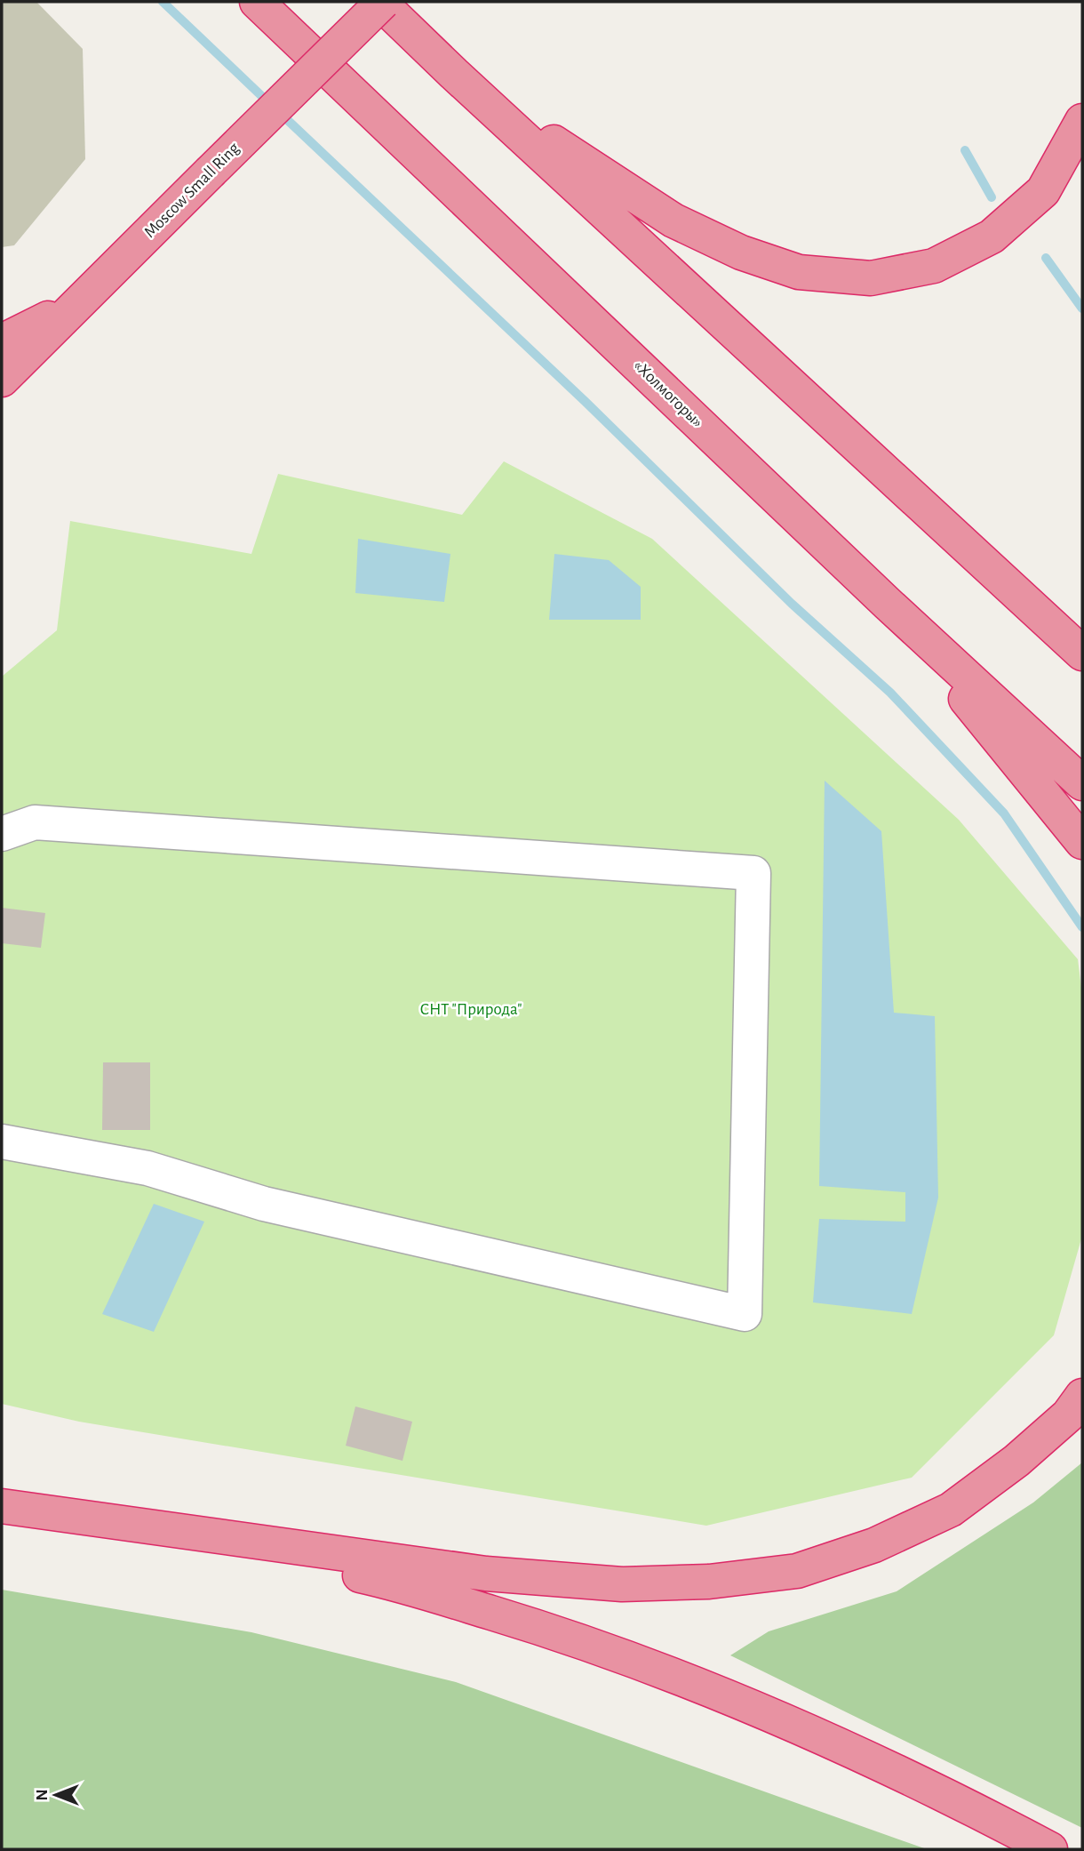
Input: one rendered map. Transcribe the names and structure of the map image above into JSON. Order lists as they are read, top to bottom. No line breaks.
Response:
{"streets":{"highway":["Moscow Small Ring","«Холмогоры»"]},"parks":["СНТ \"Природа\""],"north":"left"}
